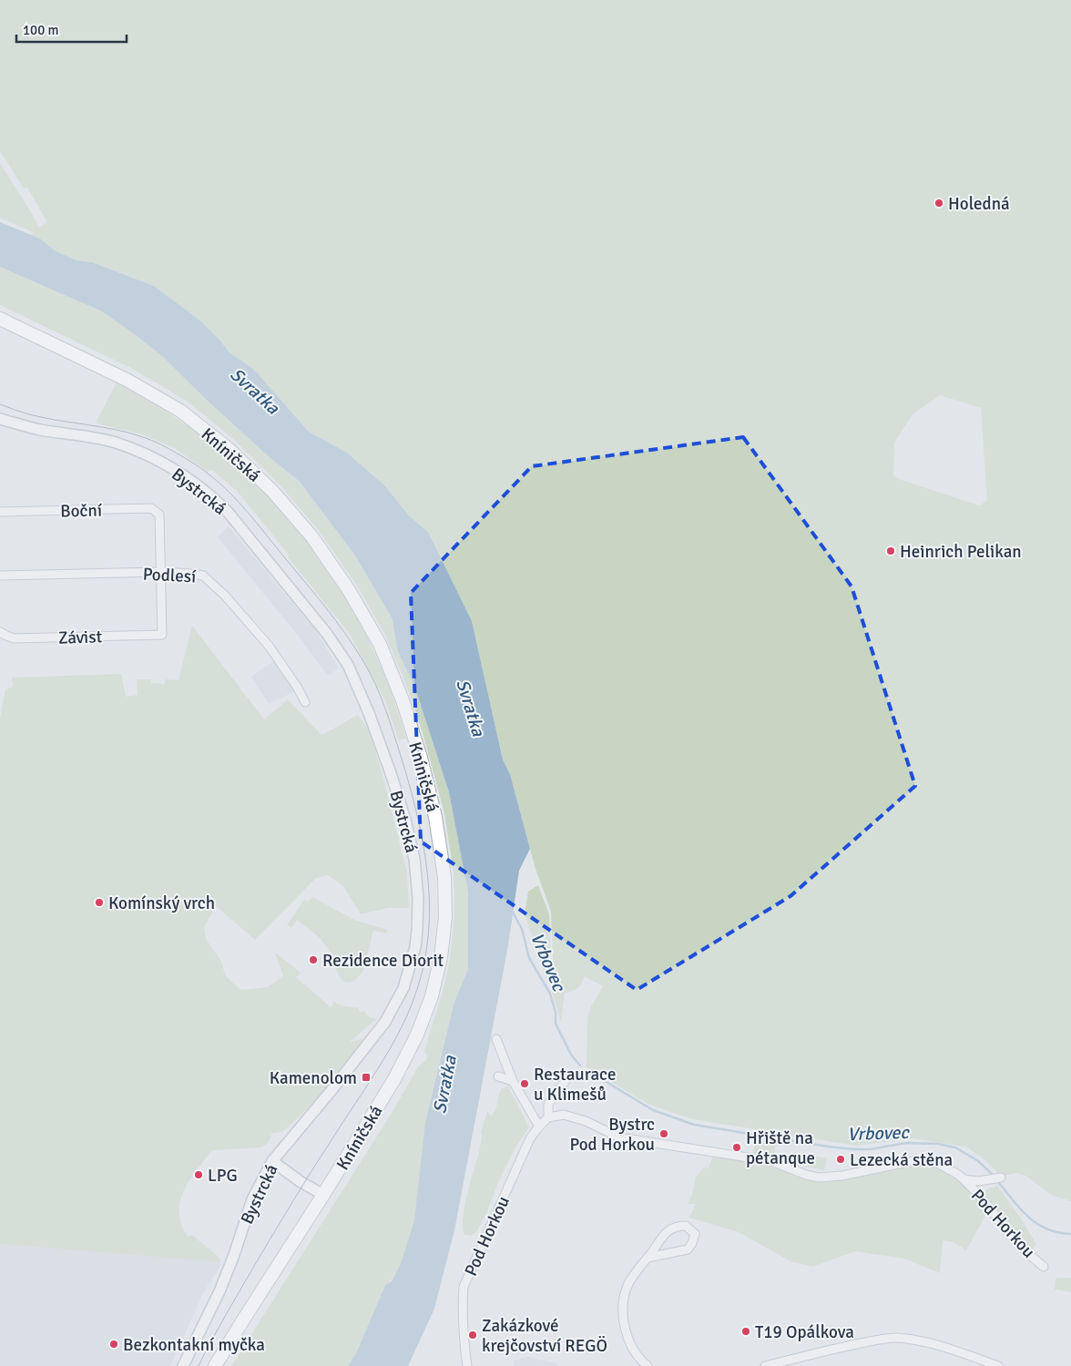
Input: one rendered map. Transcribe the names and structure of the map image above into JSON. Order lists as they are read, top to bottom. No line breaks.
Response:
{"streets":{"main road":["Kníničská"],"street":["Bystrcká","Boční","Podlesí","Závist","Pod Horkou"]},"crossings":[["Boční","Podlesí"],["Boční","Závist"],["Podlesí","Závist"]],"water":["Svratka","Vrbovec"],"places":{"other":["Holedná","Heinrich Pelikan","Komínský vrch","Rezidence Diorit","Restaurace u Klimešů","Bystrc Pod Horkou","Hřiště na pétanque","Lezecká stěna","LPG","T19 Opálkova","Zakázkové krejčovství REGÖ","Bezkontakní myčka"],"transit":["Kamenolom"]},"scale_bar":"100 m"}
